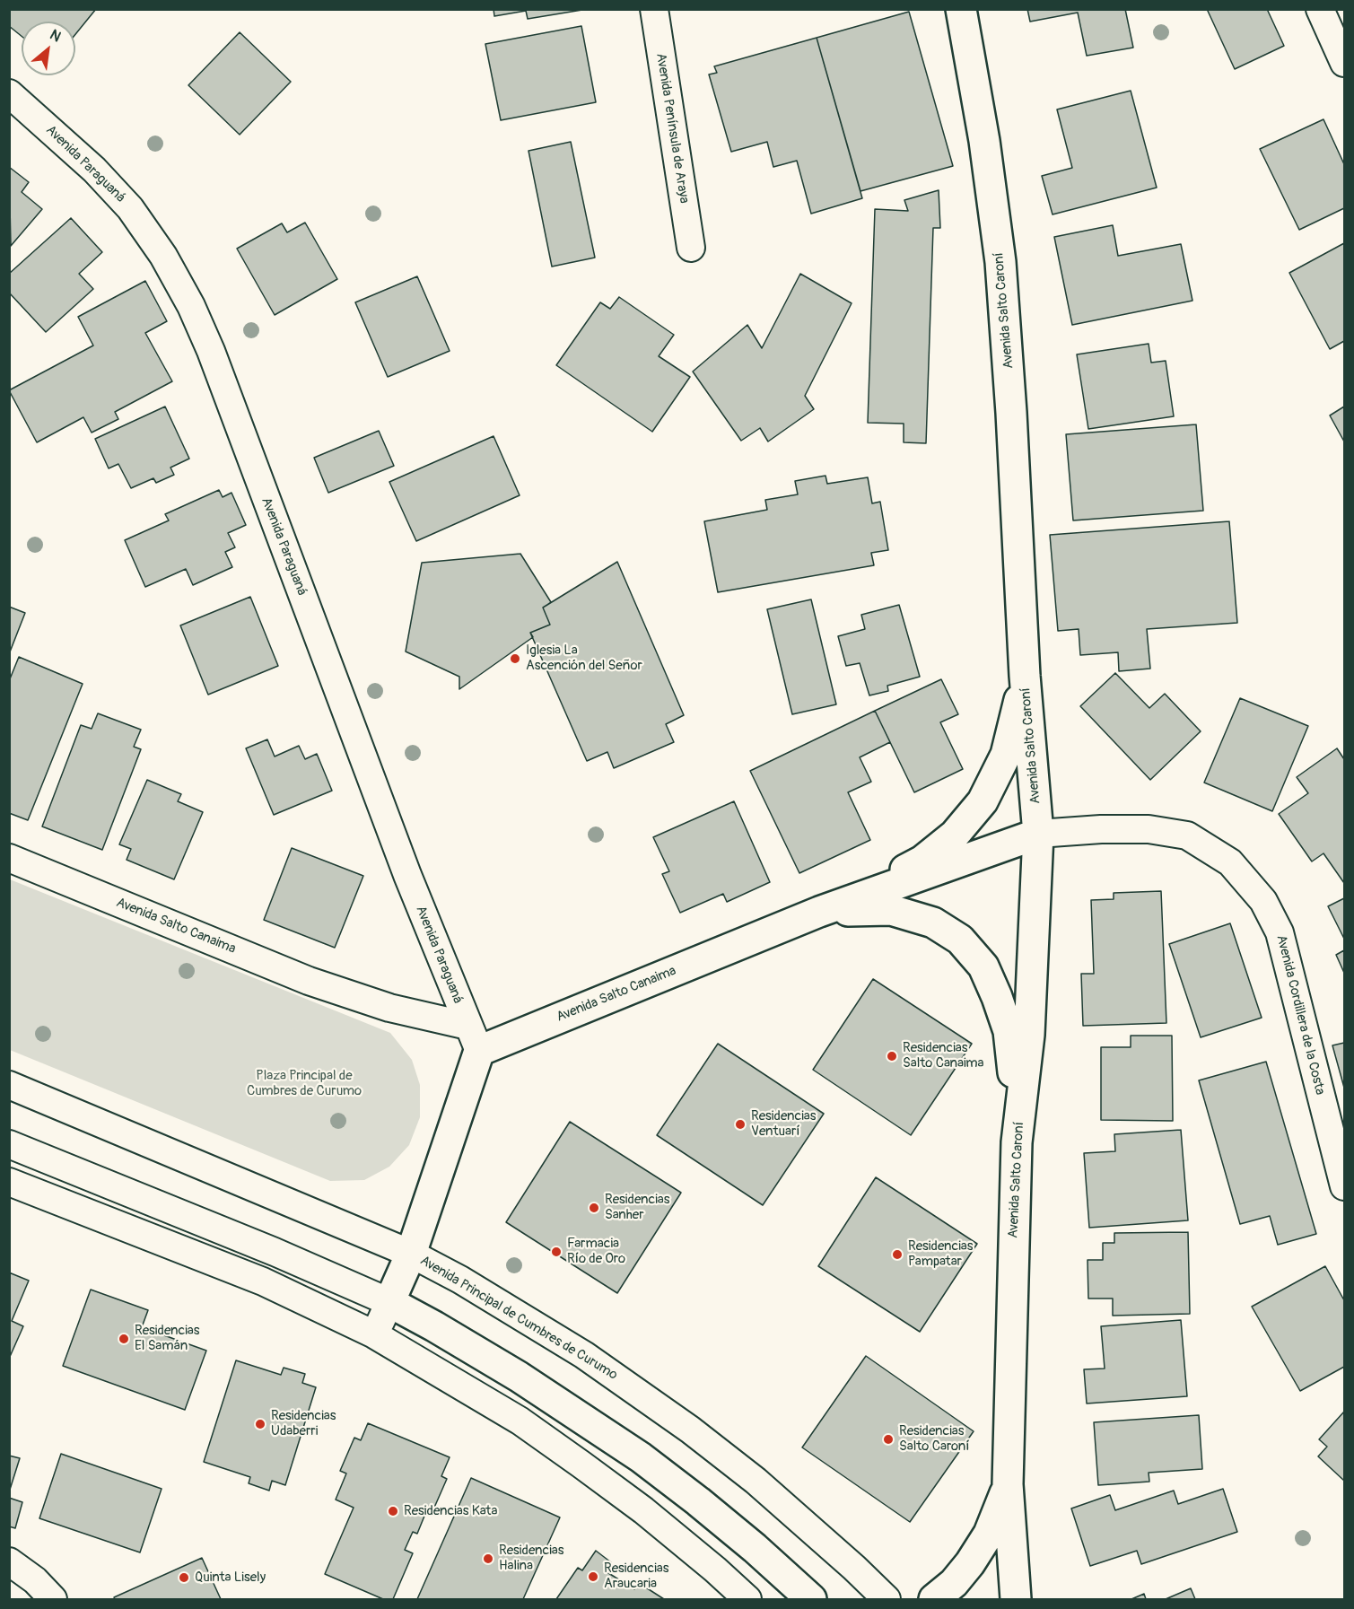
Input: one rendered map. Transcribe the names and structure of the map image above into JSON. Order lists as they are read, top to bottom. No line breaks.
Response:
{"streets":{"main road":["Avenida Salto Caroní","Avenida Salto Canaima"],"street":["Avenida Península de Araya","Avenida Paraguaná","Avenida Cordillera de la Costa","Avenida Principal de Cumbres de Curumo"]},"crossings":[["Avenida Paraguaná","Avenida Salto Canaima"],["Avenida Salto Caroní","Avenida Salto Canaima"],["Avenida Salto Caroní","Avenida Cordillera de la Costa"],["Avenida Salto Canaima","Avenida Cordillera de la Costa"]],"parks":["Plaza Principal de Cumbres de Curumo"],"places":["Iglesia La Ascención del Señor","Residencias Salto Canaima","Residencias Ventuarí","Residencias Sanher","Farmacia Río de Oro","Residencias Pampatar","Residencias El Samán","Residencias Udaberri","Residencias Salto Caroní","Residencias Kata","Residencias Halina","Residencias Araucaria","Quinta Lisely"],"north":"top right"}
